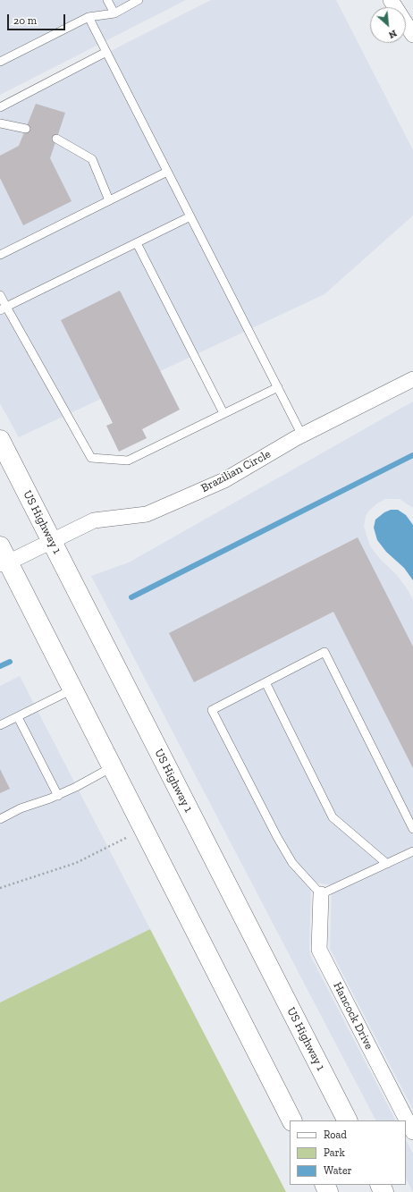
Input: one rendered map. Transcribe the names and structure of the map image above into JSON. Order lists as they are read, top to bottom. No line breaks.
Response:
{"streets":{"main road":["US Highway 1"],"street":["Brazilian Circle","Hancock Drive"]},"crossings":[["Brazilian Circle","US Highway 1"]],"legend":["Road","Park","Water"],"scale_bar":"20 m","north":"bottom right"}
